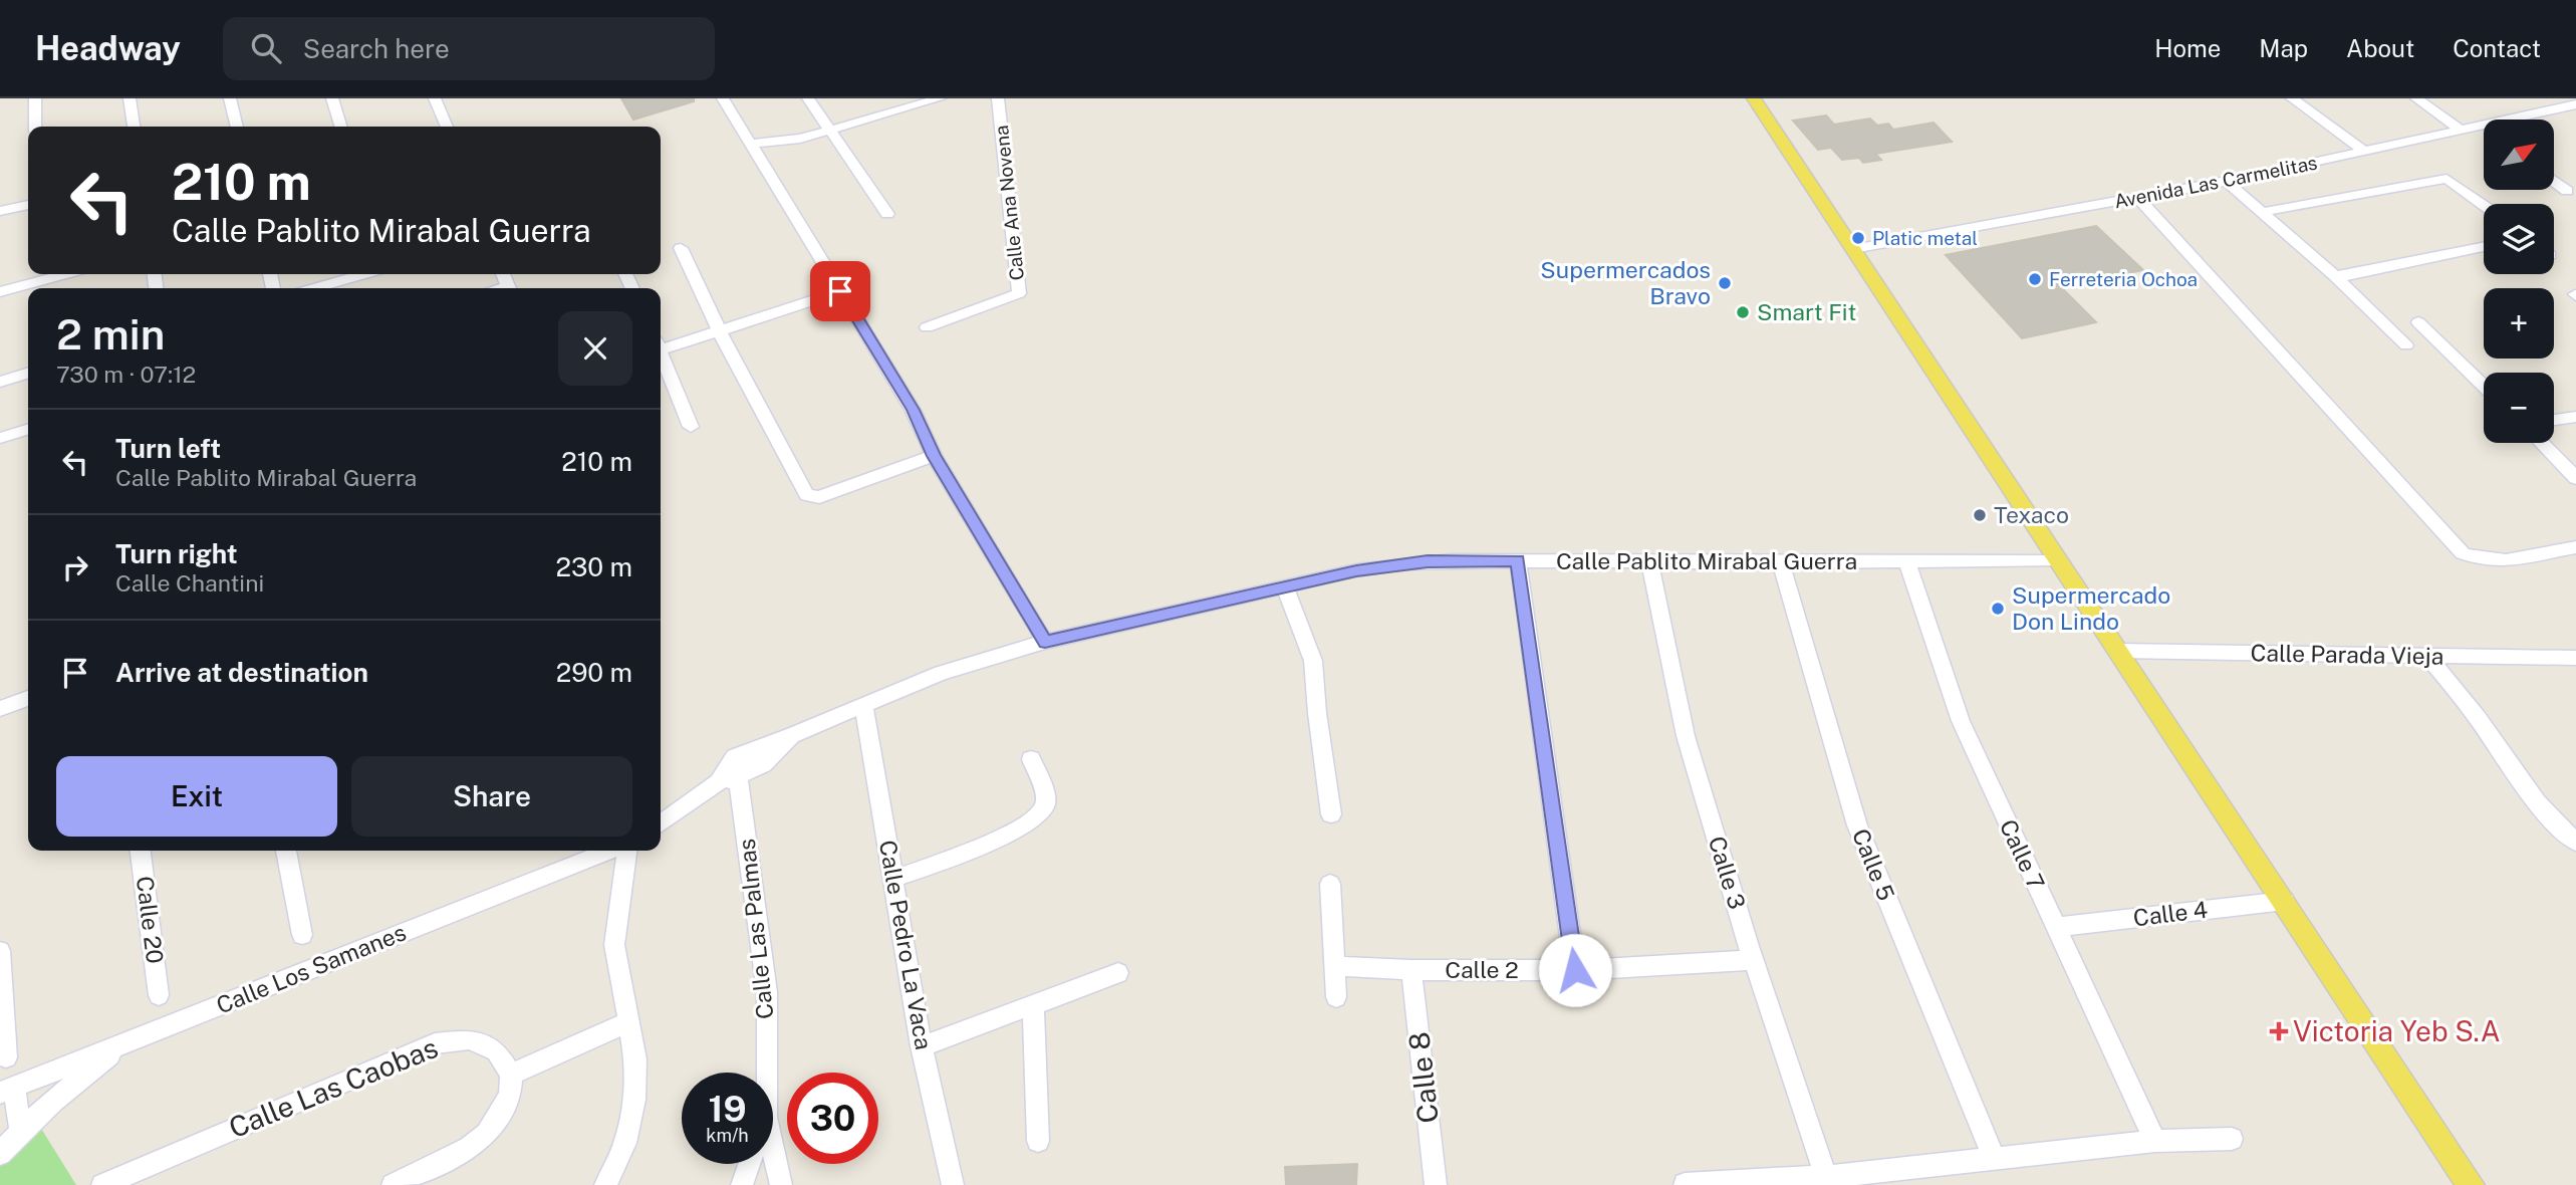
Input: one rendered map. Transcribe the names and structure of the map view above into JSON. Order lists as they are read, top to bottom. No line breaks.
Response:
{"streets":{"street":["Avenida Las Carmelitas","Calle Ana Novena","Calle Pablito Mirabal Guerra","Calle Parada Vieja","Calle 7","Calle 5","Calle 3","Calle 4","Calle 20","Calle Las Palmas","Calle Pedro La Vaca","Calle Los Samanes","Calle 2","Calle 8","Calle Las Caobas"]},"crossings":[["Calle Pablito Mirabal Guerra","Calle 7"],["Calle Pablito Mirabal Guerra","Calle 5"],["Calle Pablito Mirabal Guerra","Calle 3"],["Calle Pablito Mirabal Guerra","Calle Las Palmas"],["Calle Pablito Mirabal Guerra","Calle Pedro La Vaca"],["Calle 7","Calle 4"],["Calle 3","Calle 2"],["Calle 2","Calle 8"]],"places":{"other":["Platic metal","Ferreteria Ochoa","Supermercados Bravo","Smart Fit","Texaco","Supermercado Don Lindo"],"health":["Victoria Yeb S.A"]},"north":"top right","page":{"header":"Headway","search":"Search here","nav":["Home","Map","About","Contact"],"map_buttons":["+","−"],"turn":["210 m","Calle Pablito Mirabal Guerra"],"heading":["2 min","730 m · 07:12"],"list":[{"name":"Turn left","note":"Calle Pablito Mirabal Guerra","value":"210 m"},{"name":"Turn right","note":"Calle Chantini","value":"230 m"},{"name":"Arrive at destination","value":"290 m"}],"buttons":["Exit","Share"],"speed":"19 km/h","limit":"30"}}
